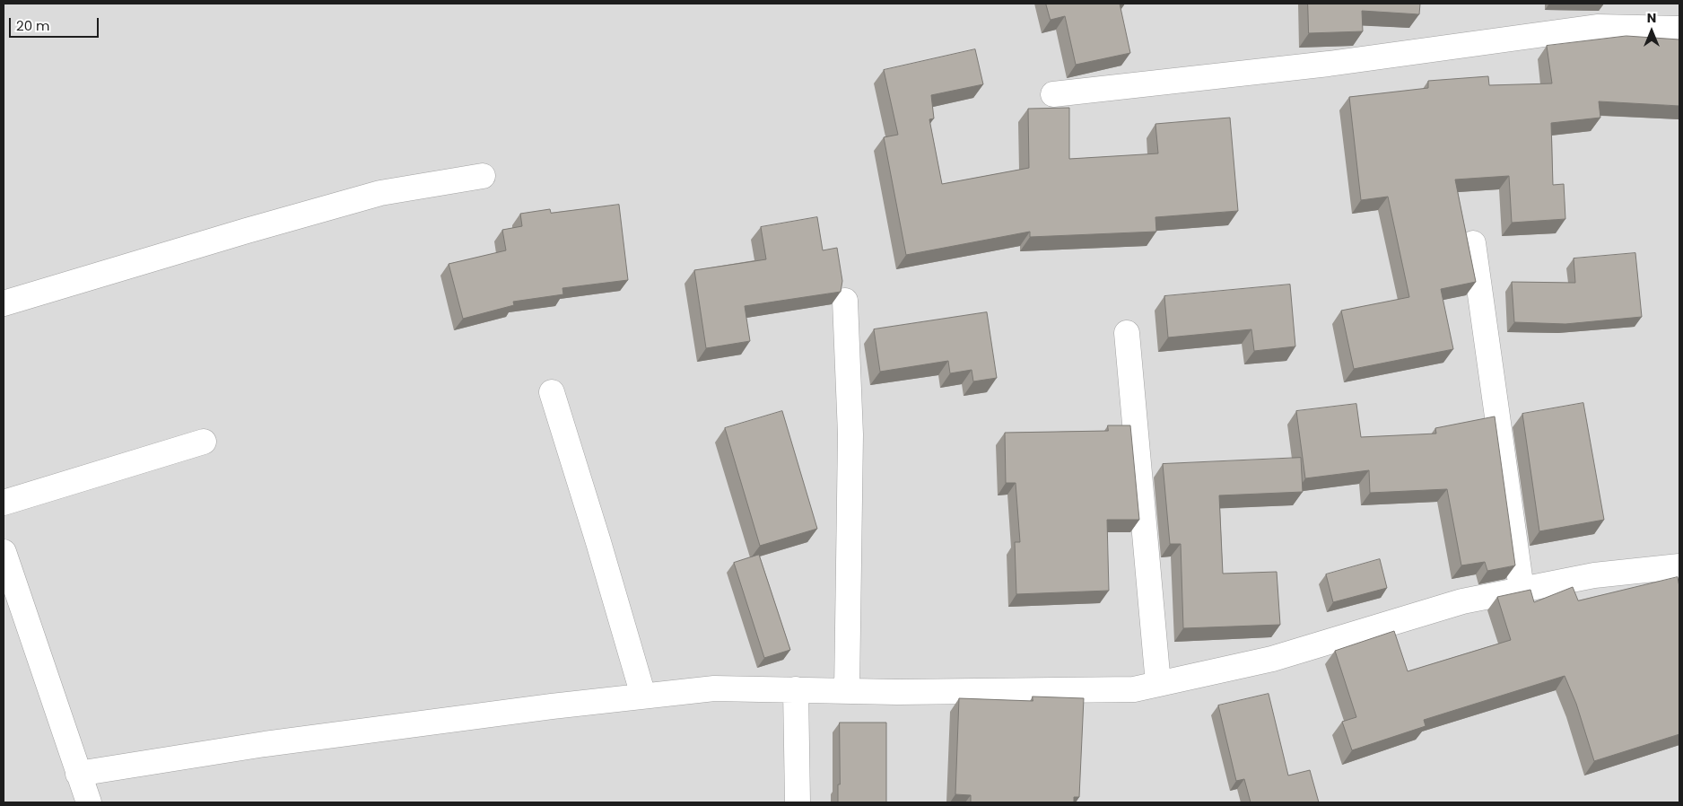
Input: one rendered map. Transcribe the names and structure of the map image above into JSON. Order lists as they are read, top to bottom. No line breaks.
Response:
{"scale_bar":"20 m","north":"top"}
